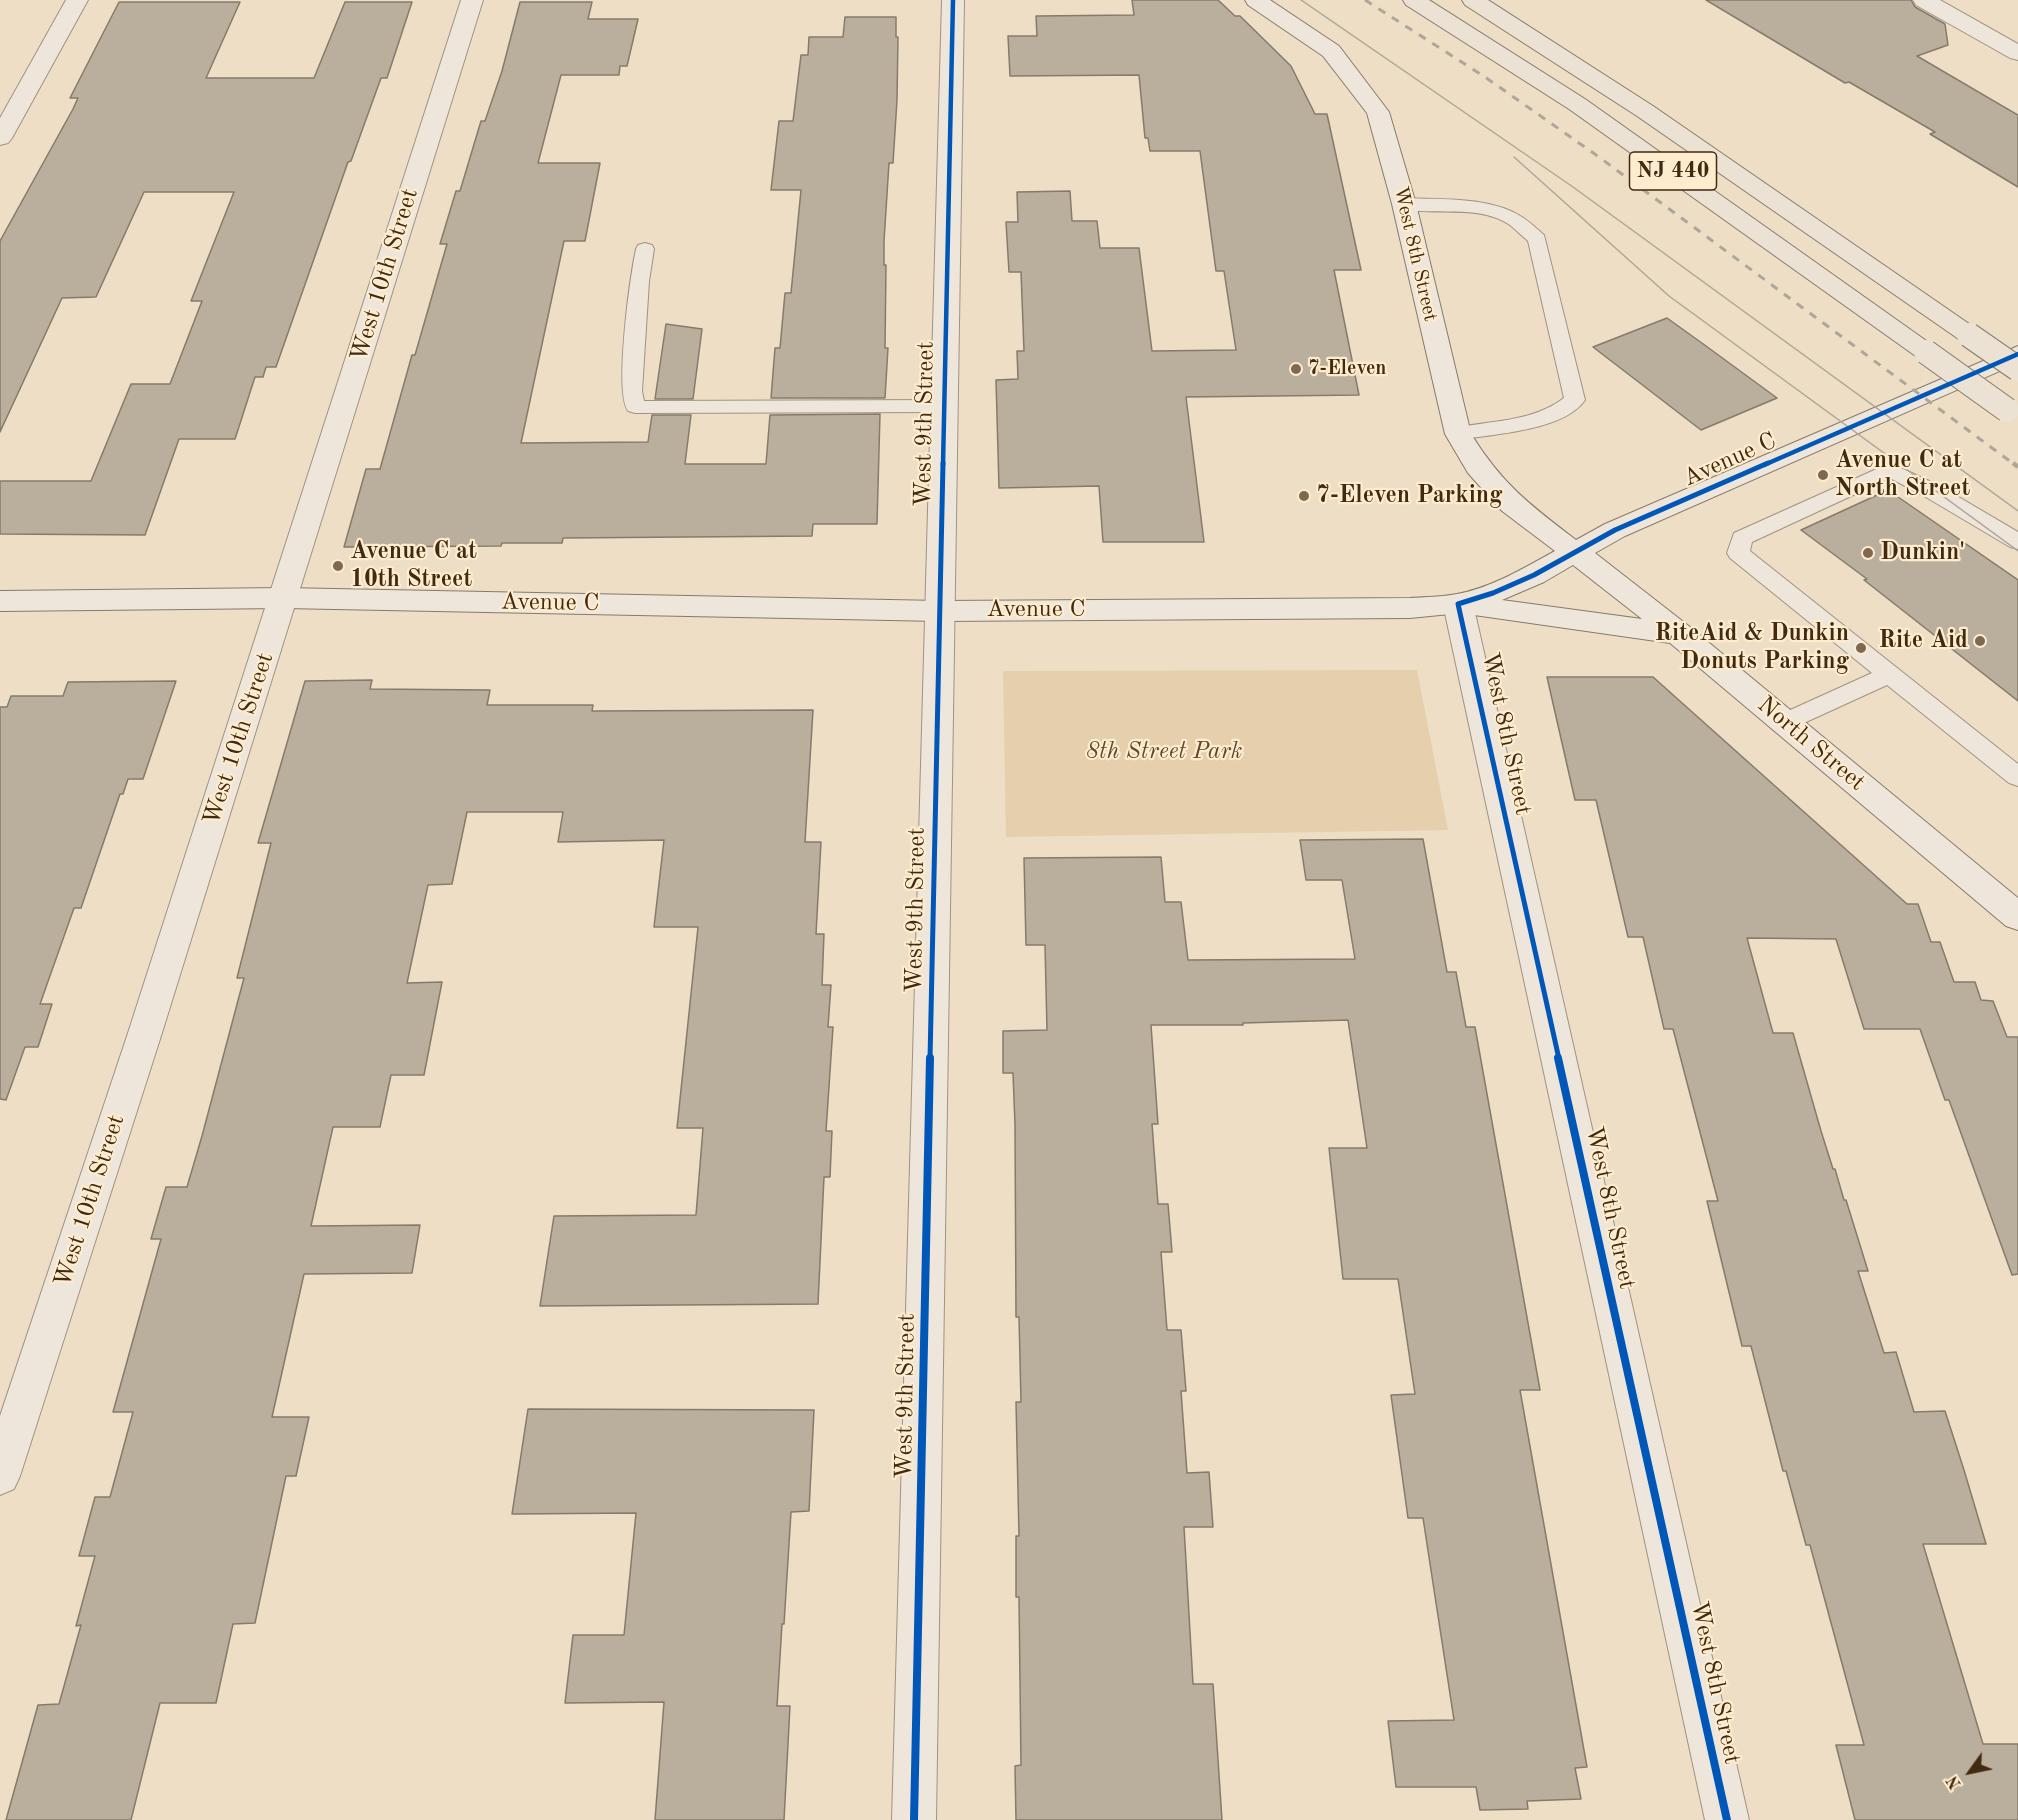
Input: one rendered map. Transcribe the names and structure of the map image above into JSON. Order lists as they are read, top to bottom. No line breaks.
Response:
{"streets":{"highway":["NJ 440"],"street":["West 8th Street","West 10th Street","West 9th Street","Avenue C","North Street"]},"crossings":[["West 8th Street","Avenue C"],["West 8th Street","North Street"],["West 10th Street","Avenue C"],["West 9th Street","Avenue C"],["Avenue C","North Street"]],"parks":["8th Street Park"],"places":["7-Eleven","Avenue C at North Street","7-Eleven Parking","Dunkin'","Avenue C at 10th Street","Rite Aid","RiteAid & Dunkin Donuts Parking"],"north":"bottom left"}
